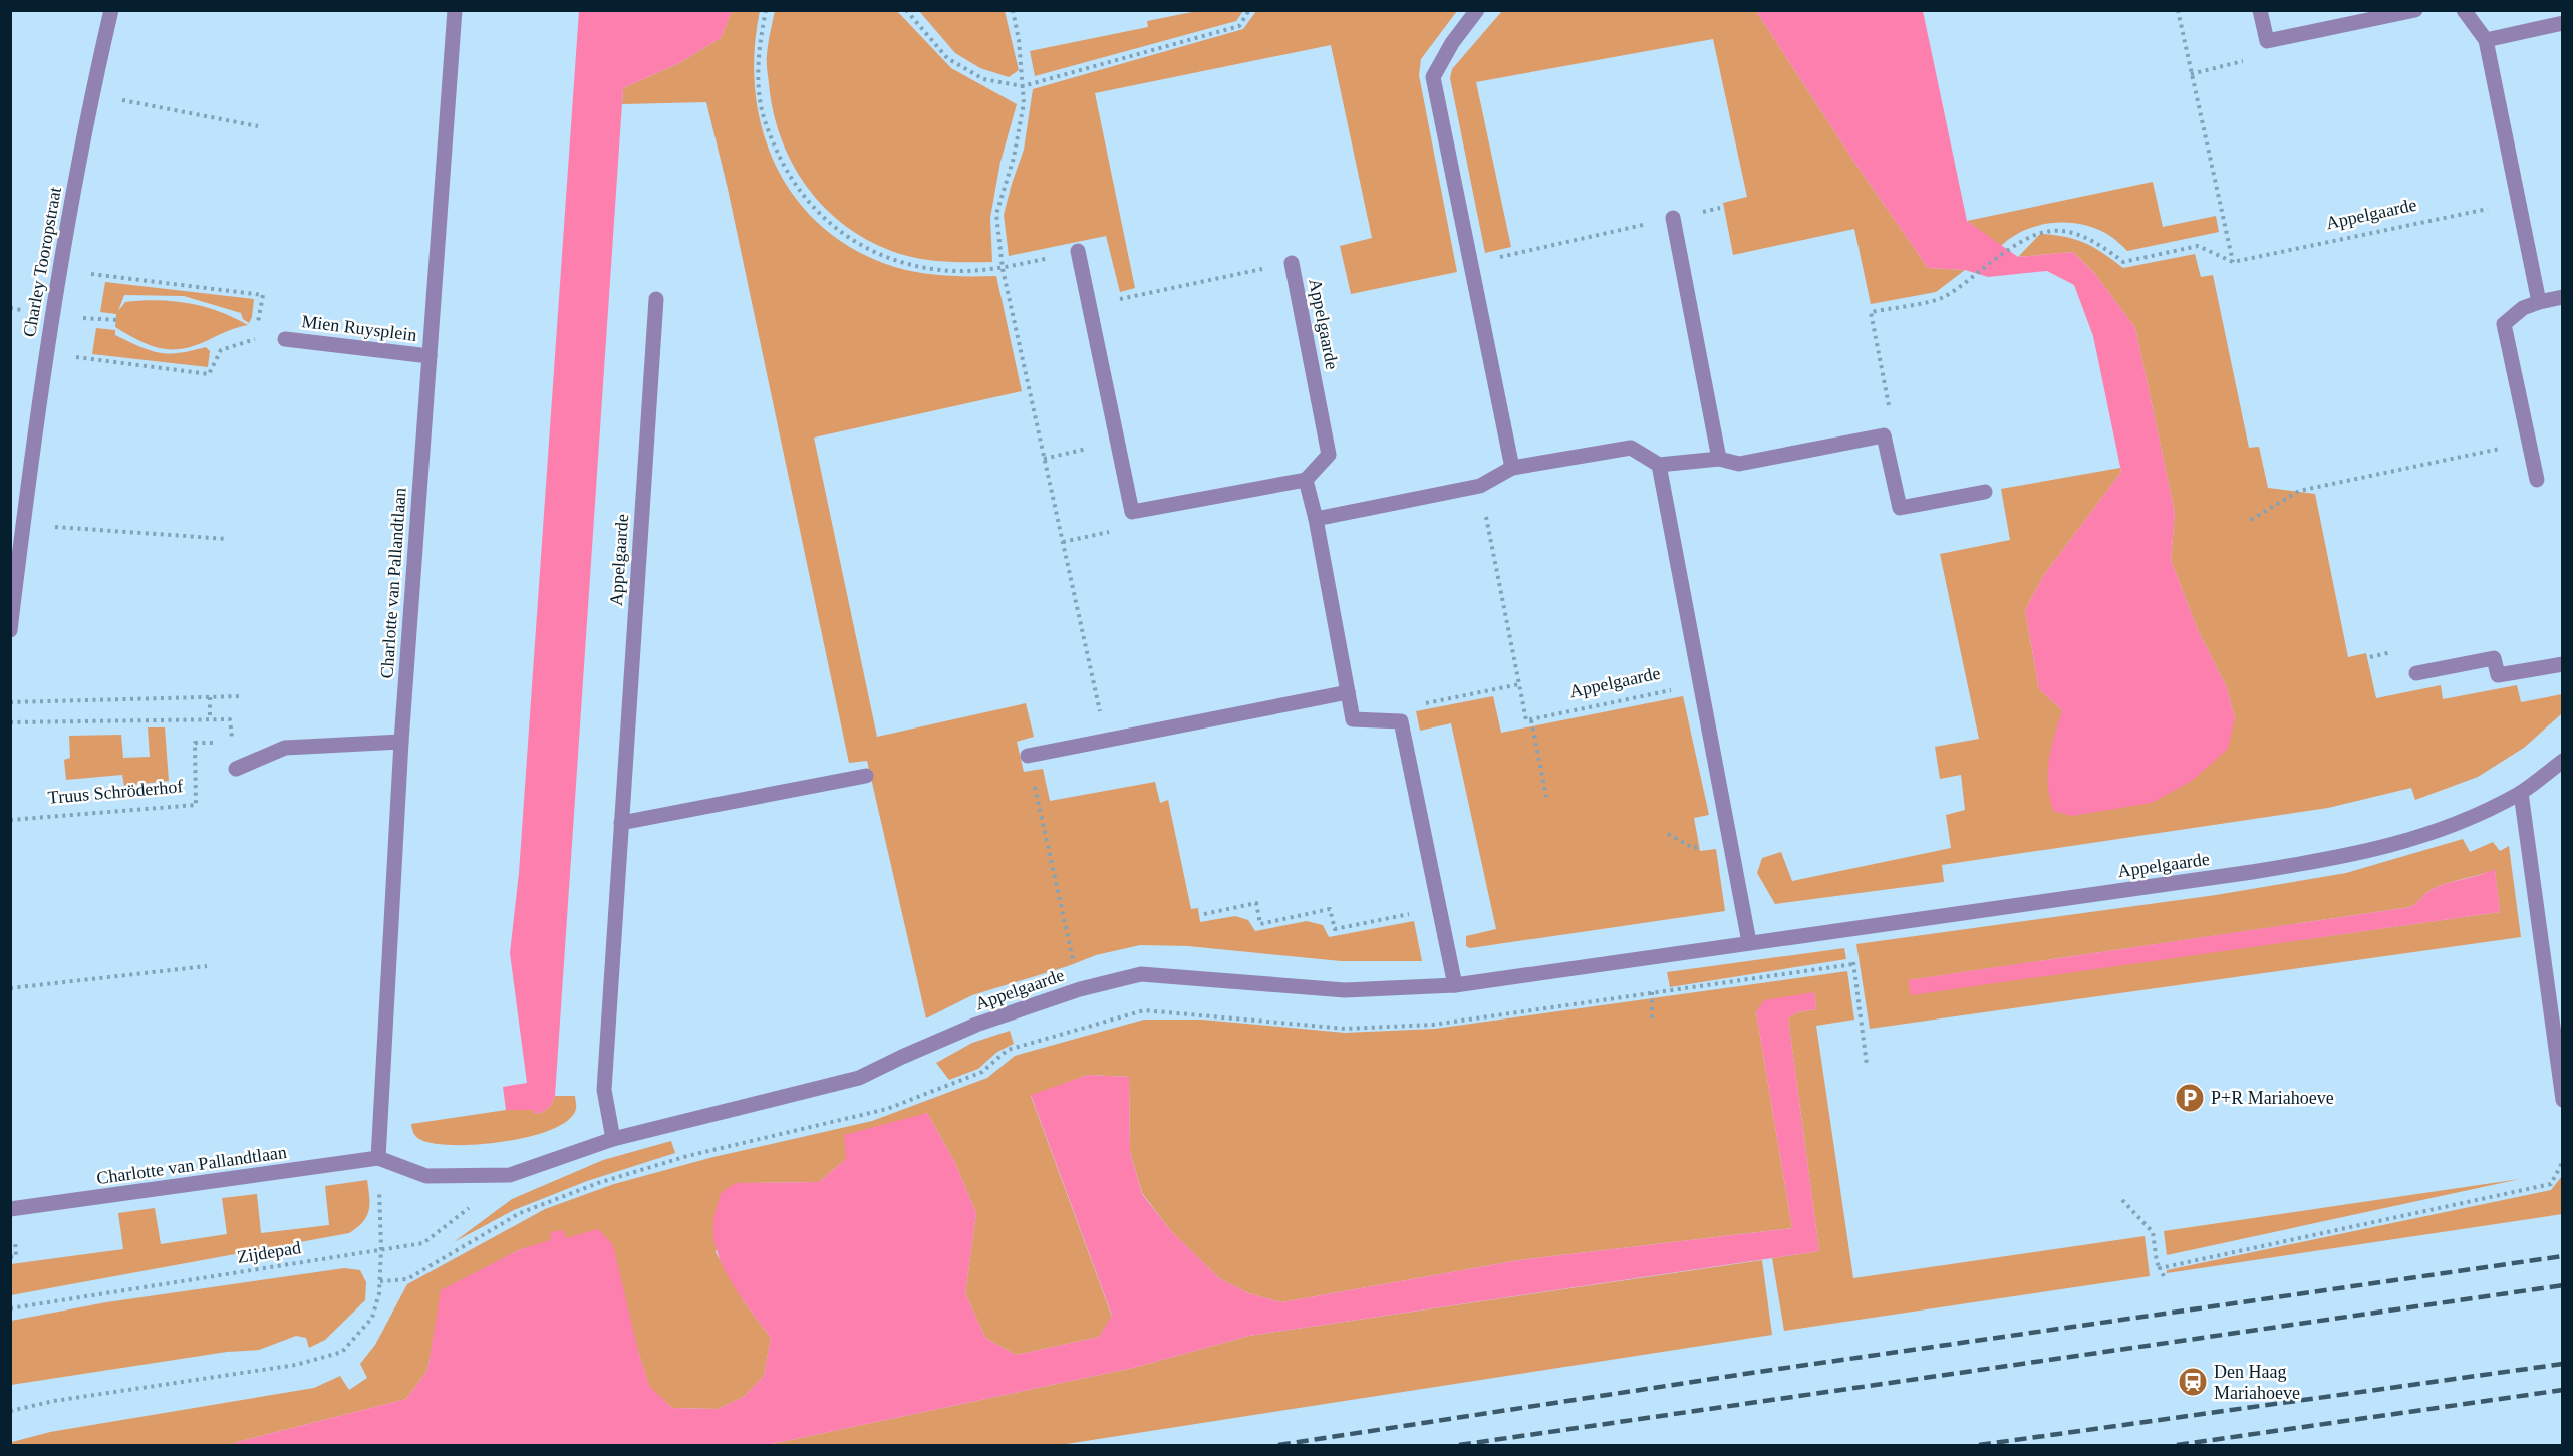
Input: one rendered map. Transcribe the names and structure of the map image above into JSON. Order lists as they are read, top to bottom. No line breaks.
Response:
{"streets":{"street":["Appelgaarde","Charley Tooropstraat","Mien Ruysplein","Charlotte van Pallandtlaan"],"path":["Truus Schröderhof","Zijdepad"]},"crossings":[["Appelgaarde","Charlotte van Pallandtlaan"],["Appelgaarde","Zijdepad"],["Mien Ruysplein","Charlotte van Pallandtlaan"],["Charlotte van Pallandtlaan","Zijdepad"]],"places":{"parking":["P+R Mariahoeve"],"station":["Den Haag Mariahoeve"]}}
